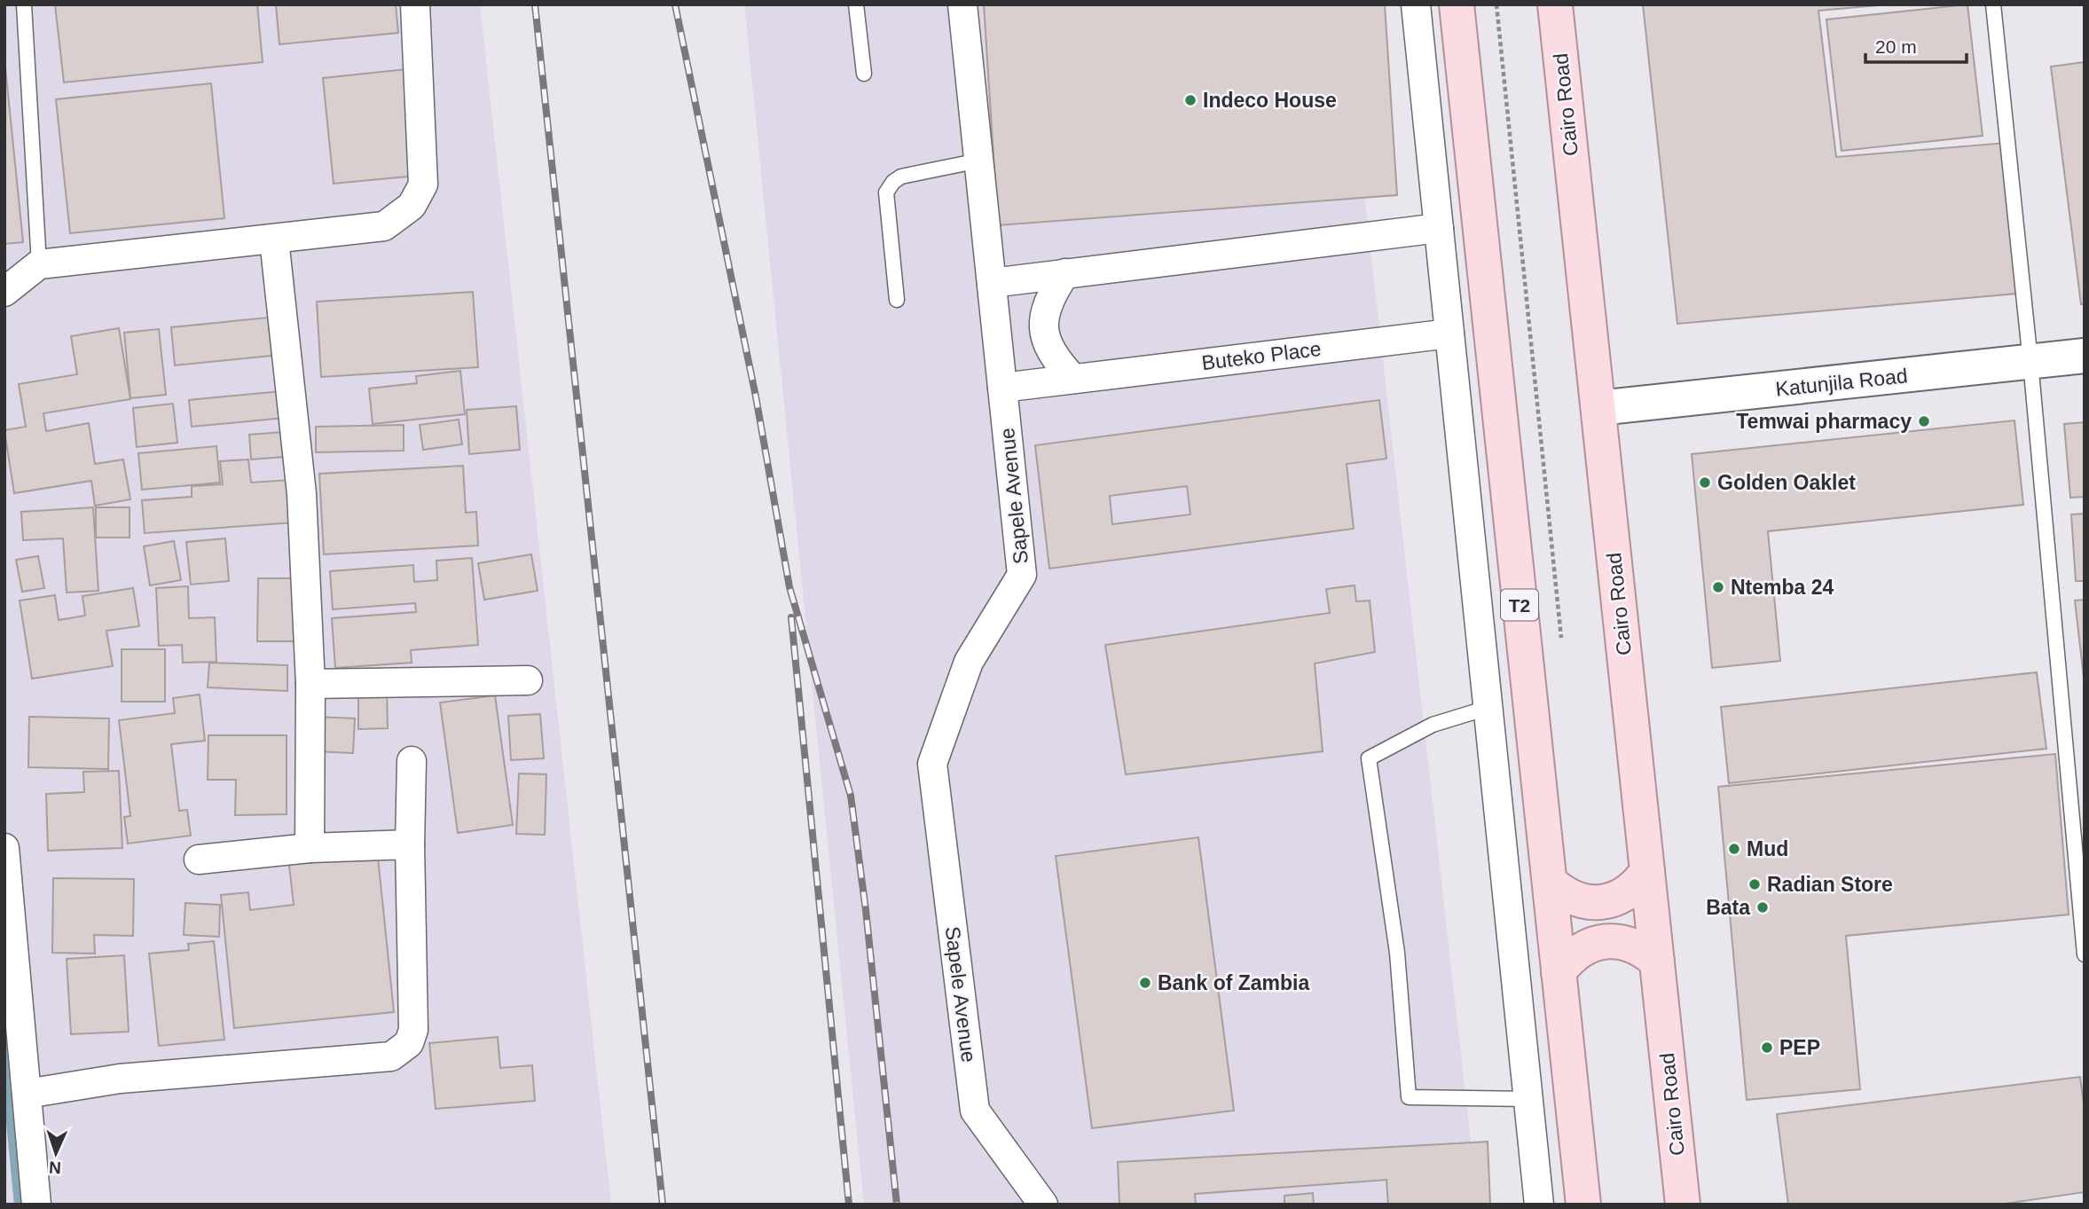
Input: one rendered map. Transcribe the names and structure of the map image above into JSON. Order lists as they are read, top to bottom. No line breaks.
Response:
{"streets":{"main road":["Cairo Road","T2"],"street":["Buteko Place","Katunjila Road","Sapele Avenue"]},"crossings":[["Cairo Road","Katunjila Road"],["Buteko Place","Sapele Avenue"]],"places":["Indeco House","Temwai pharmacy","Golden Oaklet","Ntemba 24","Mud","Radian Store","Bata","Bank of Zambia","PEP"],"scale_bar":"20 m","north":"bottom"}
